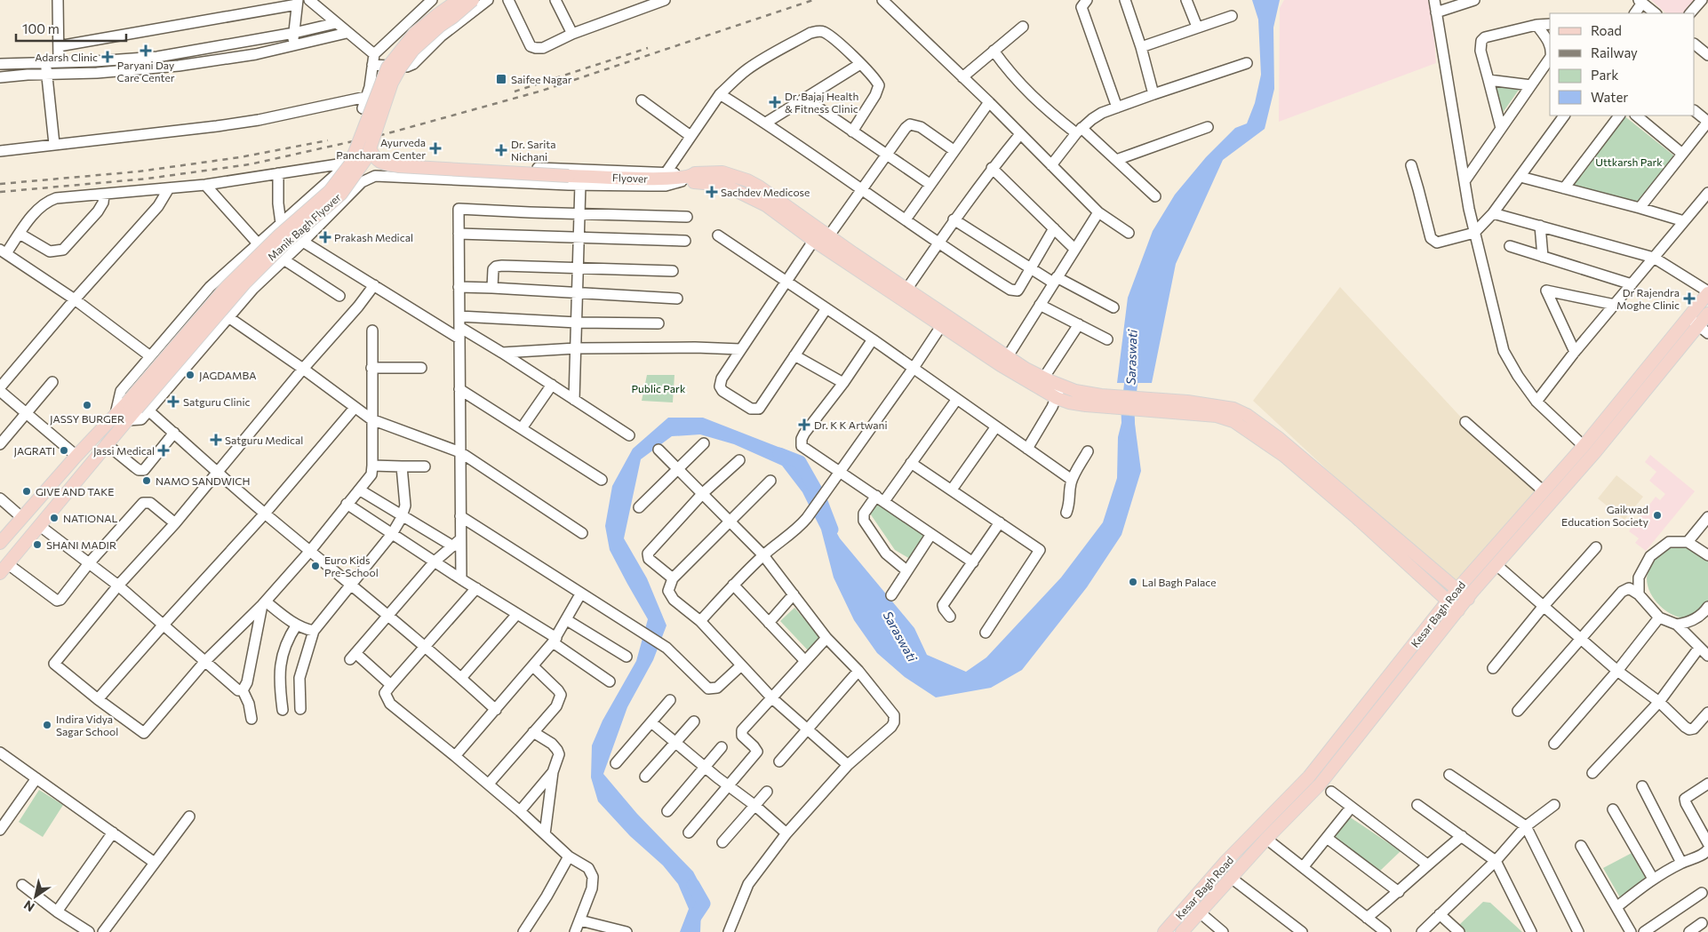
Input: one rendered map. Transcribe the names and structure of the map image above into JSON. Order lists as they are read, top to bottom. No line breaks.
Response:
{"streets":{"main road":["Flyover","Manik Bagh Flyover","Kesar Bagh Road"]},"crossings":[["Flyover","Manik Bagh Flyover"]],"water":["Saraswati"],"parks":["Uttkarsh Park","Public Park"],"places":{"health":["Paryani Day Care Center","Adarsh Clinic","Dr. Bajaj Health & Fitness Clinic","Ayurveda Pancharam Center","Dr. Sarita Nichani","Sachdev Medicose","Prakash Medical","Dr Rajendra Moghe Clinic","Satguru Clinic","Dr. K K Artwani","Satguru Medical","Jassi Medical"],"transit":["Saifee Nagar"],"other":["JAGDAMBA","JASSY BURGER","JAGRATI","NAMO SANDWICH","GIVE AND TAKE","Gaikwad Education Society","NATIONAL","SHANI MADIR","Euro Kids Pre-School","Lal Bagh Palace","Indira Vidya Sagar School"]},"legend":["Road","Railway","Park","Water"],"scale_bar":"100 m","north":"bottom left"}
